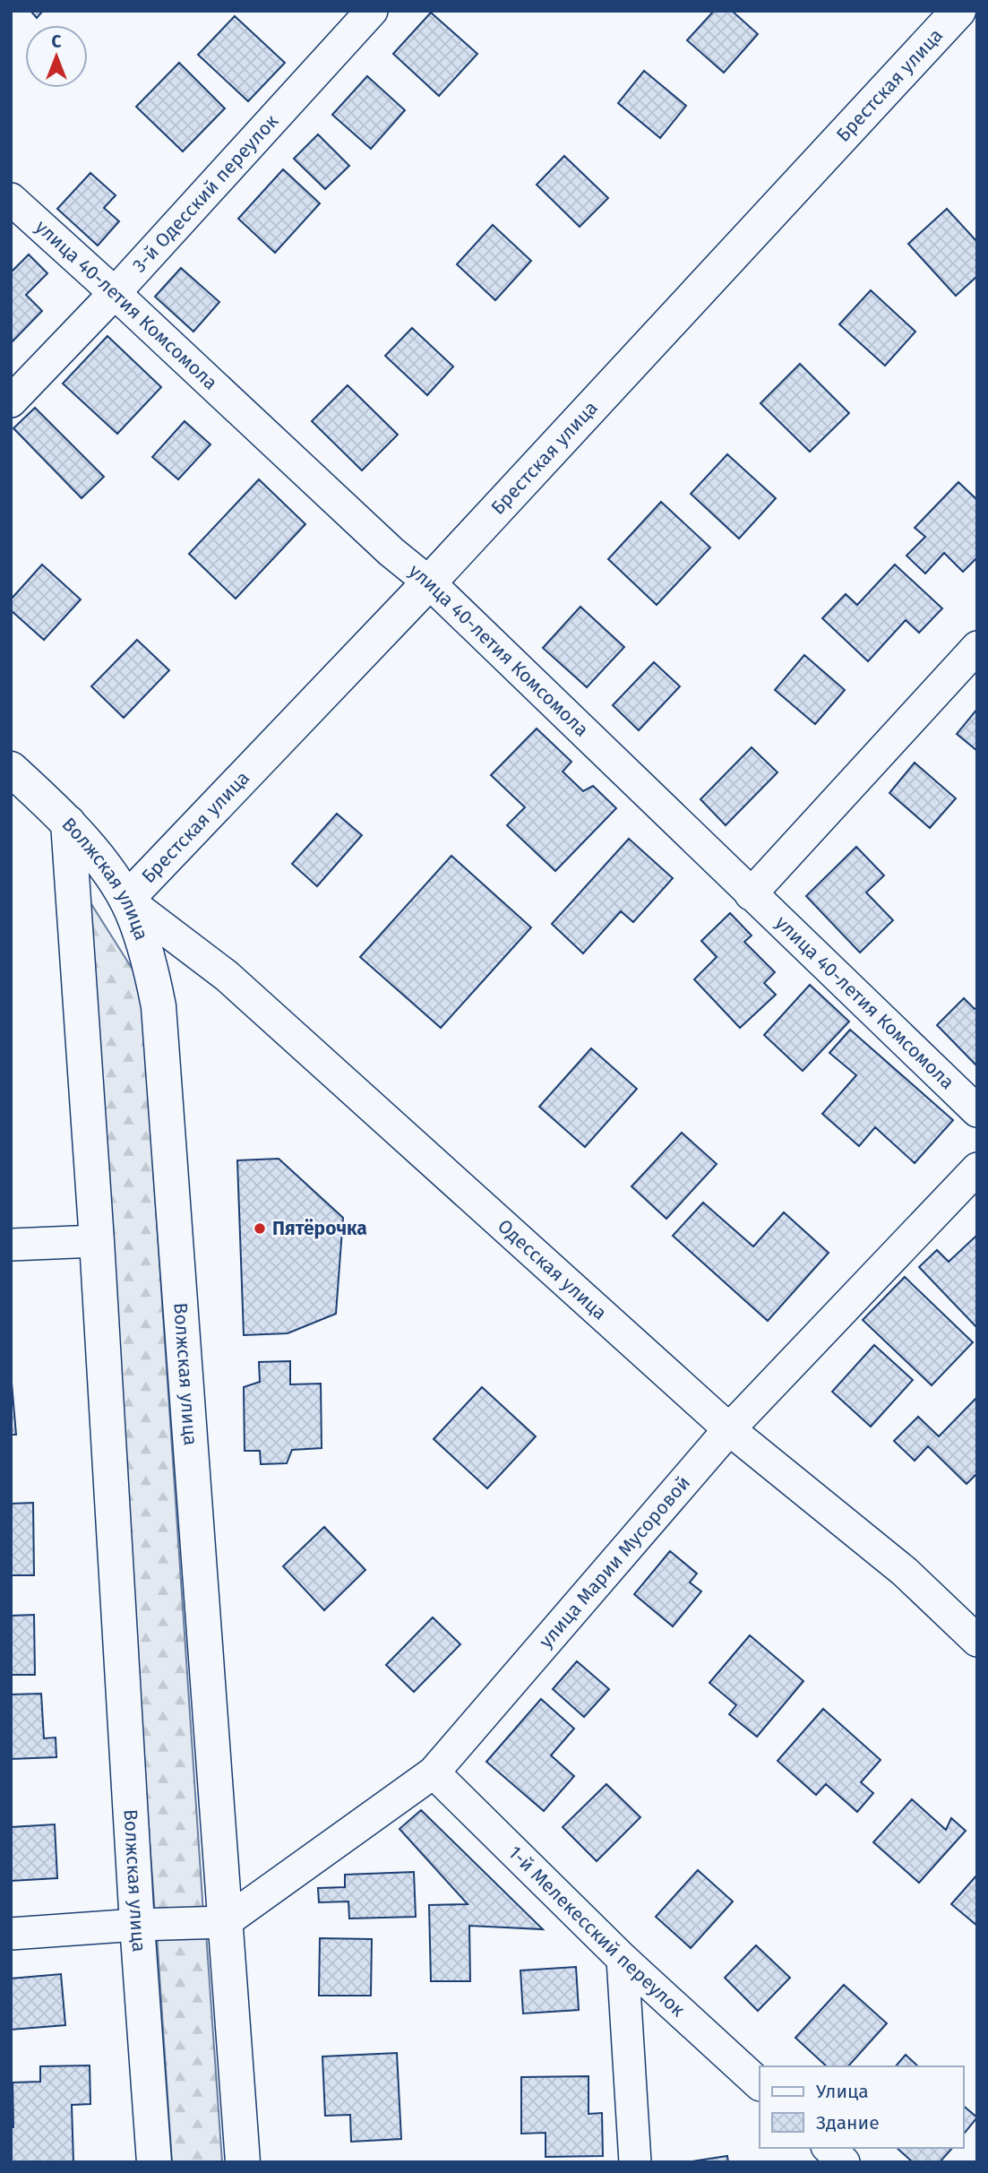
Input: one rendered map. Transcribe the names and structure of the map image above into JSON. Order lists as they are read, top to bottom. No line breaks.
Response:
{"streets":{"main road":["Брестская улица","Волжская улица"],"street":["3-й Одесский переулок","улица 40-летия Комсомола","Одесская улица","улица Марии Мусоровой","1-й Мелекесский переулок"]},"crossings":[["Брестская улица","улица 40-летия Комсомола"],["Брестская улица","Волжская улица"],["Брестская улица","Одесская улица"],["3-й Одесский переулок","улица 40-летия Комсомола"],["Волжская улица","Одесская улица"],["Волжская улица","улица Марии Мусоровой"],["Одесская улица","улица Марии Мусоровой"],["улица Марии Мусоровой","1-й Мелекесский переулок"]],"places":["Пятёрочка"],"legend":["Улица","Здание"],"north":"top"}
